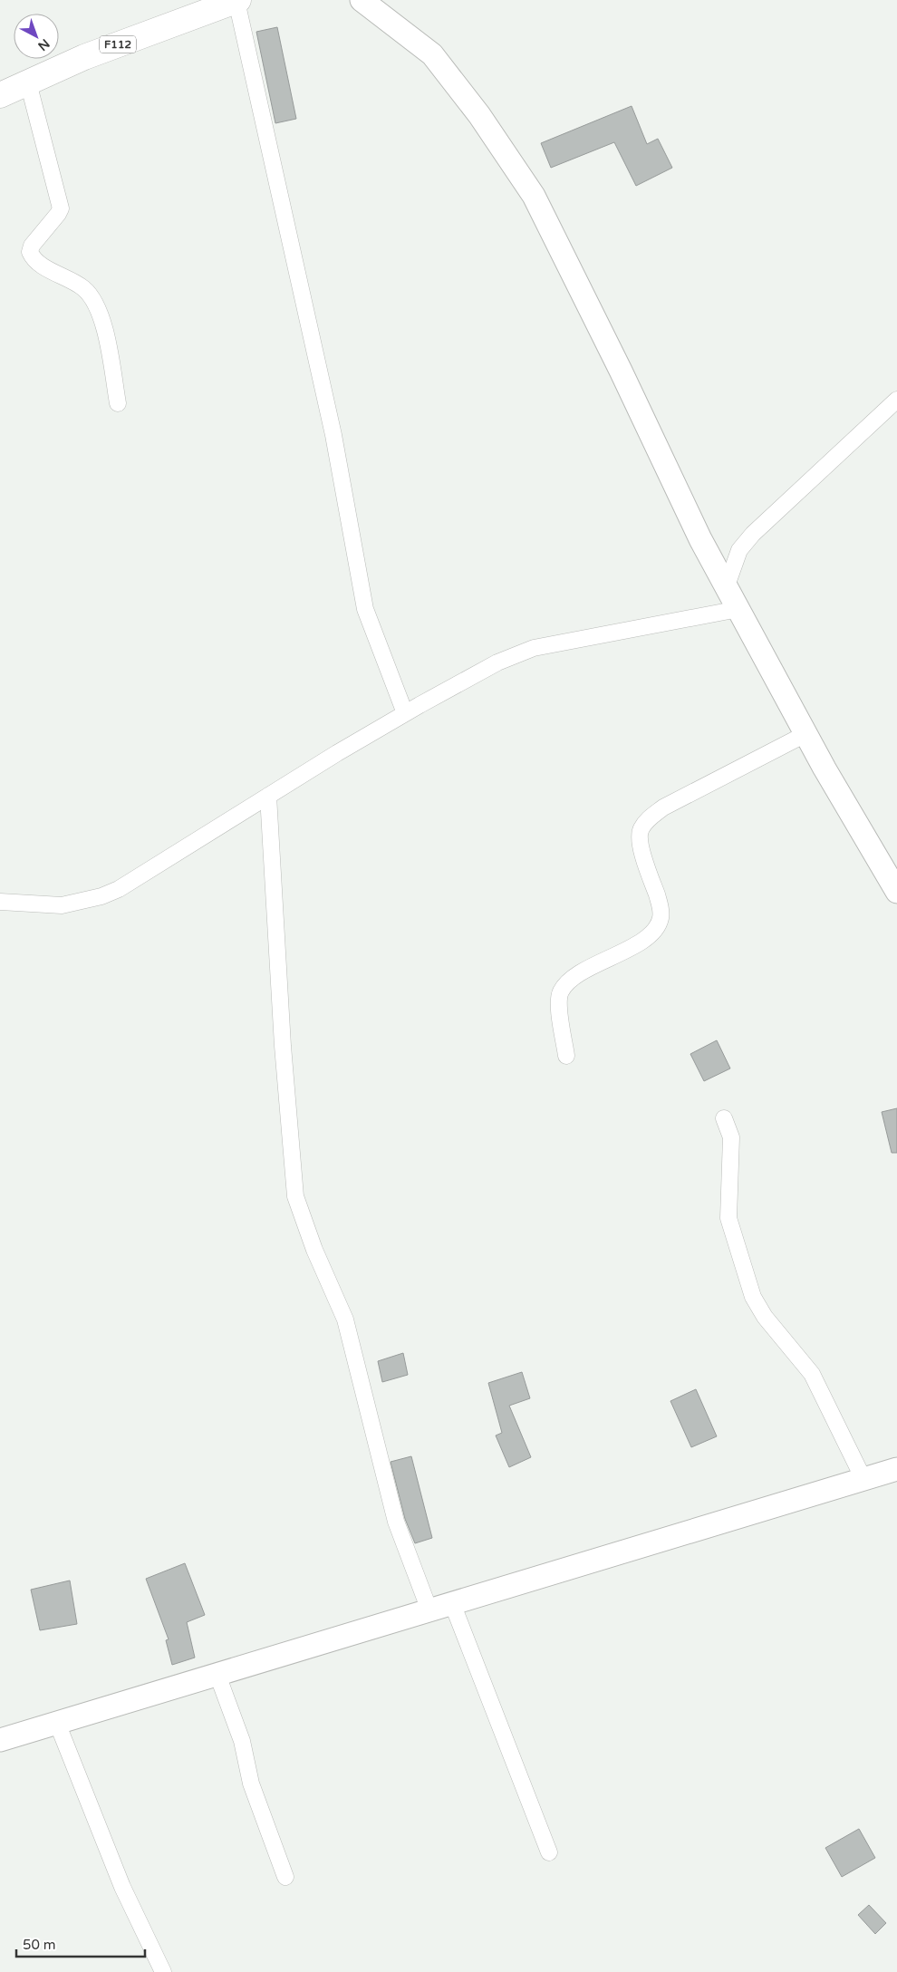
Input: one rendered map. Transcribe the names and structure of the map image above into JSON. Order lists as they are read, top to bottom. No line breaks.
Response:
{"streets":{"main road":["F112"]},"scale_bar":"50 m","north":"bottom right"}
